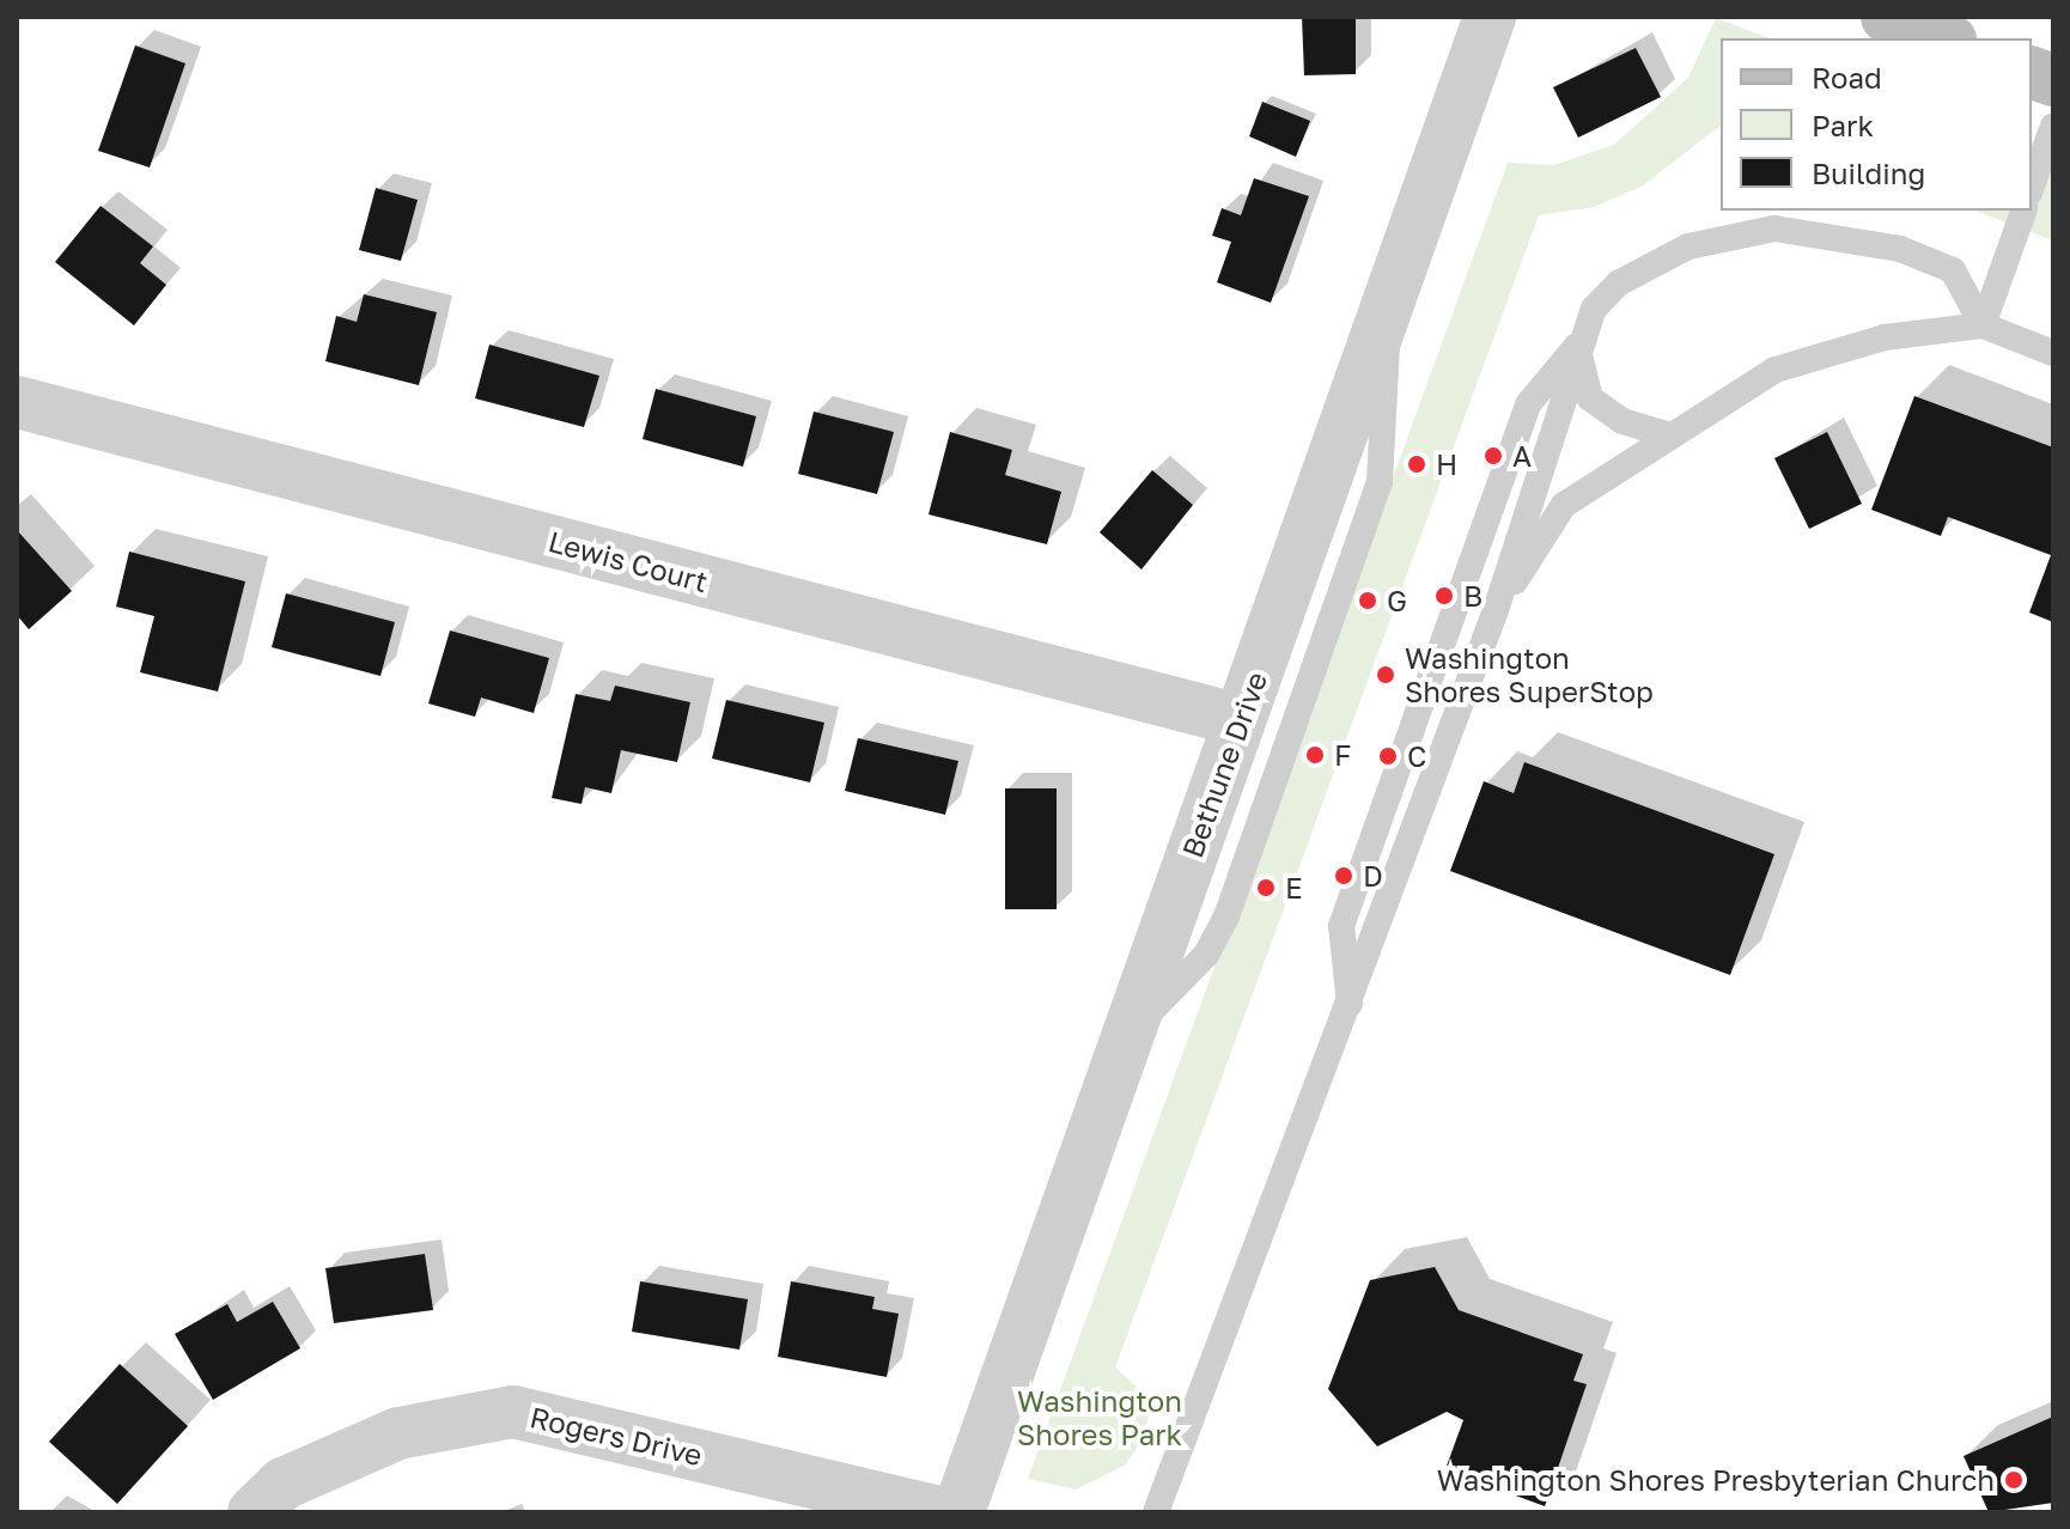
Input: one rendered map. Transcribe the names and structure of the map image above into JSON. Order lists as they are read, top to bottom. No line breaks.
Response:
{"streets":{"street":["Lewis Court","Bethune Drive","Rogers Drive"]},"crossings":[["Lewis Court","Bethune Drive"]],"parks":["Washington Shores Park"],"places":["A","H","B","G","Washington Shores SuperStop","F","C","D","E","Washington Shores Presbyterian Church"],"legend":["Road","Park","Building"]}
